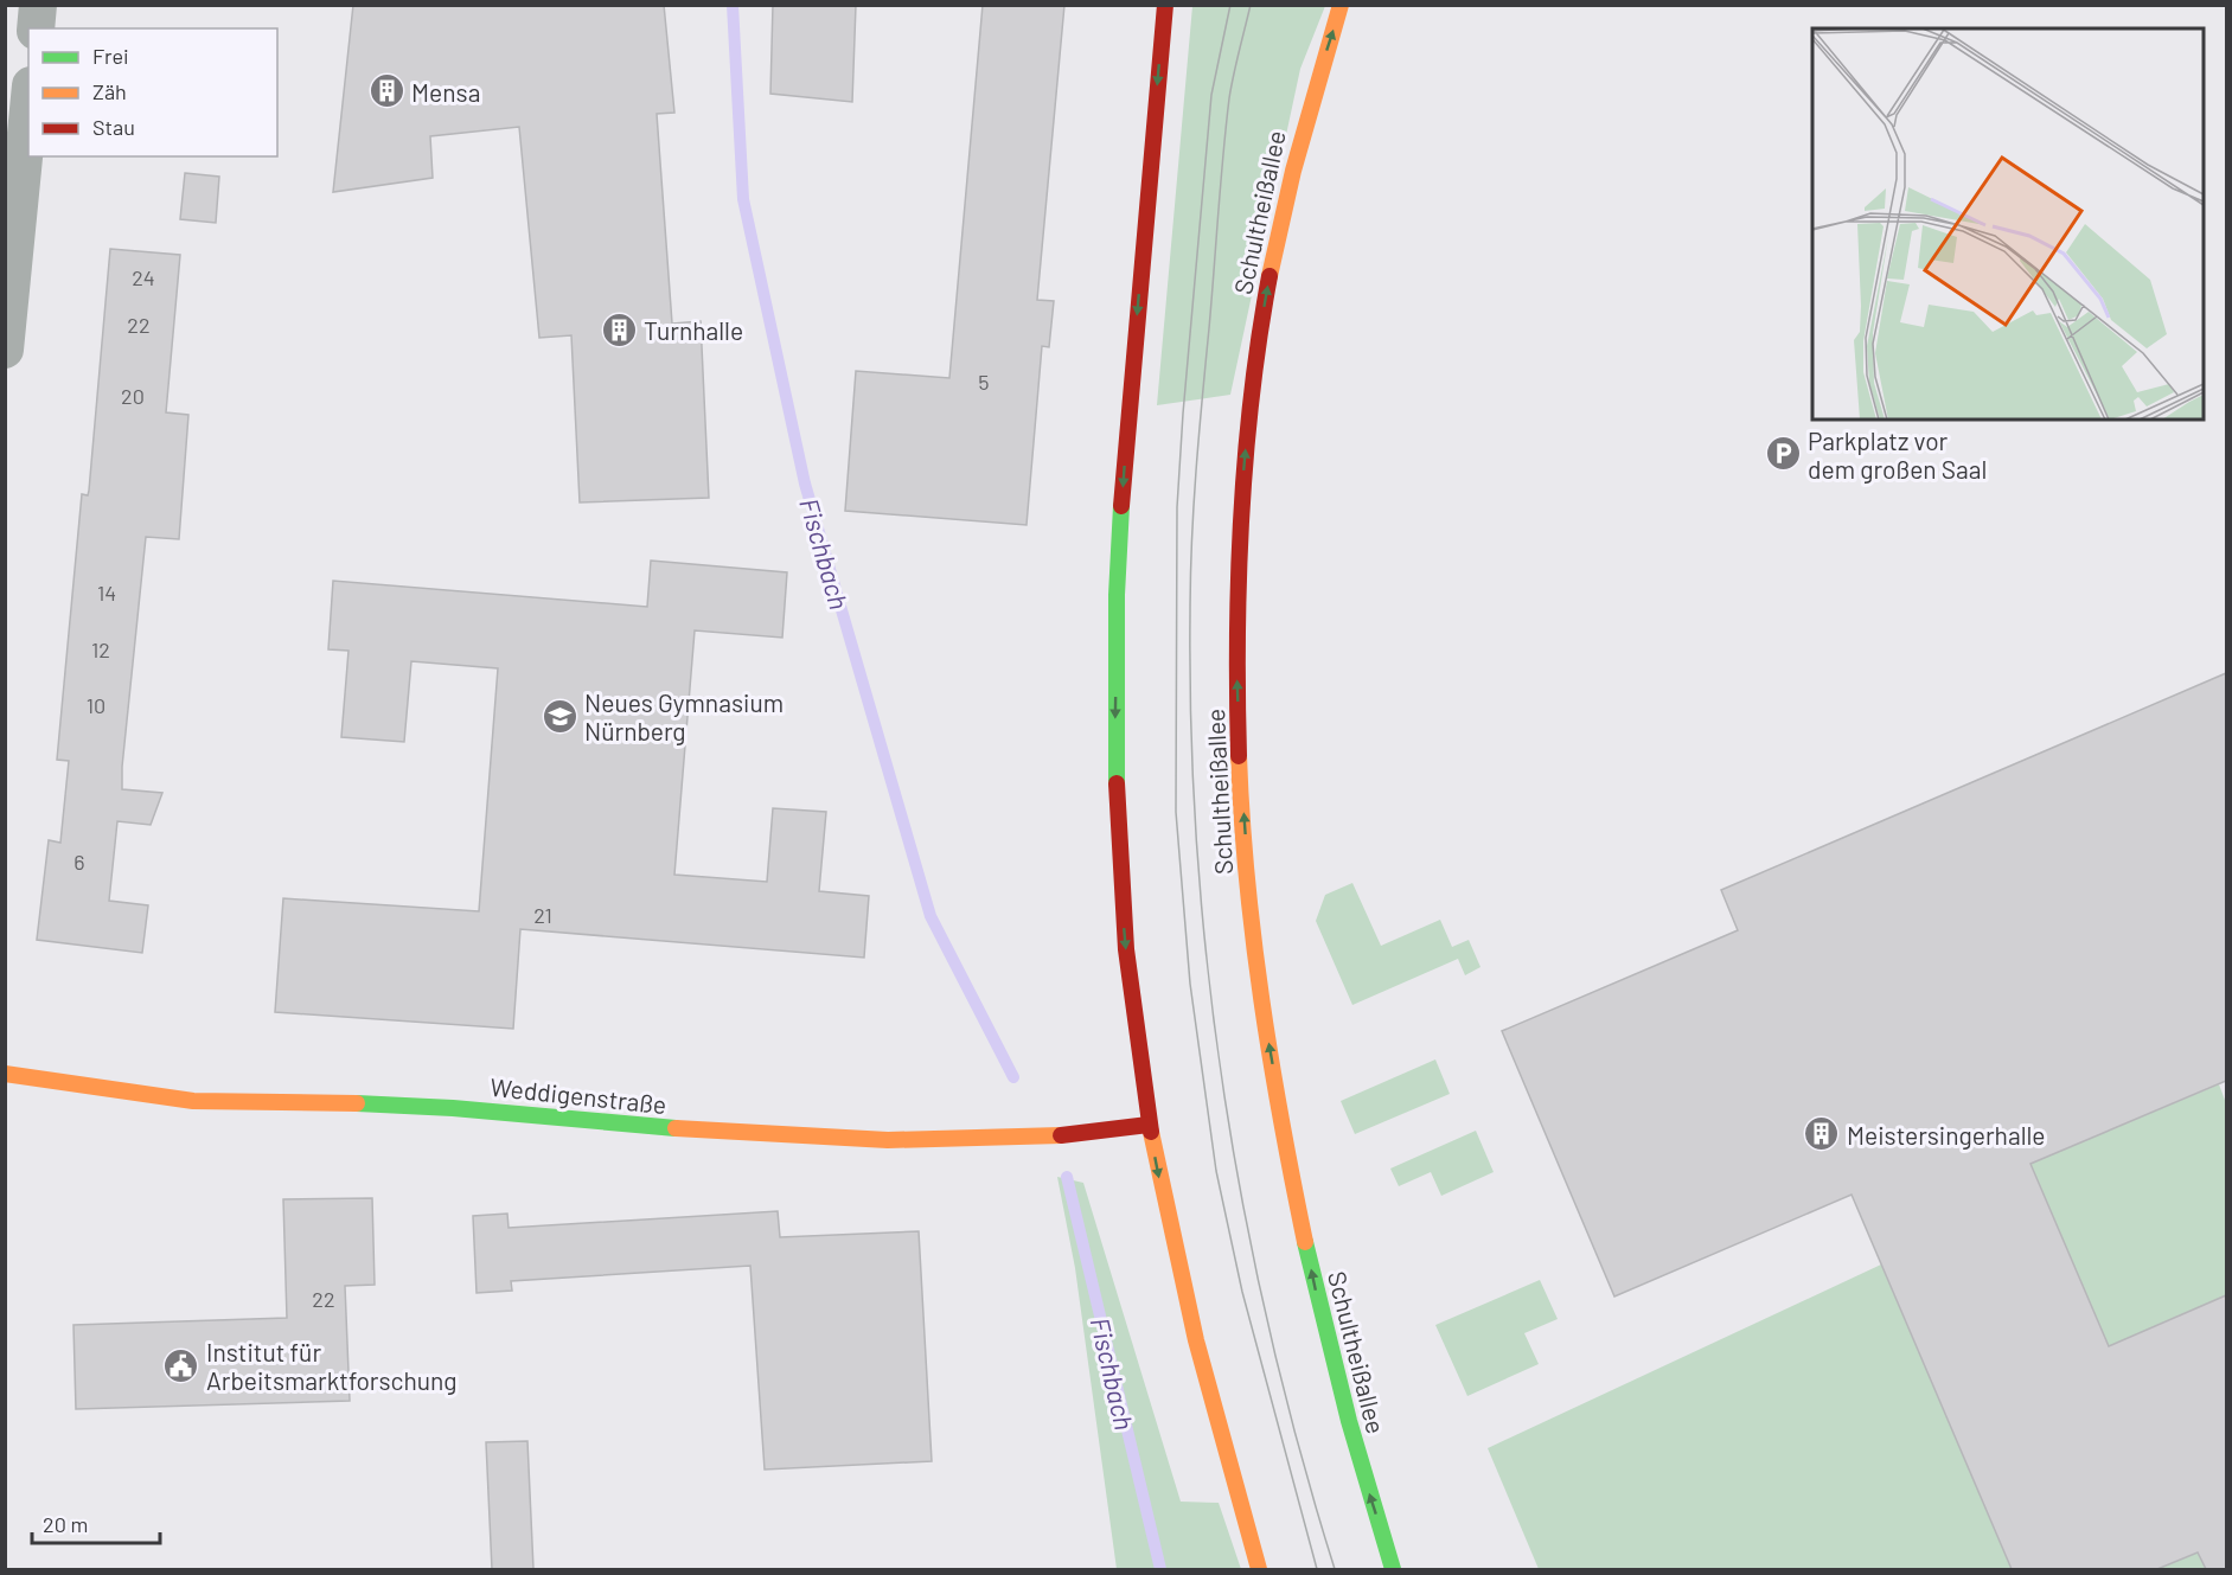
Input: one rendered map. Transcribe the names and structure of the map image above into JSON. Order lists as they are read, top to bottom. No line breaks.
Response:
{"streets":{"main road":["Schultheißallee","Weddigenstraße"]},"water":["Fischbach"],"places":{"building":["Mensa","Turnhalle","Meistersingerhalle"],"parking":["Parkplatz vor dem großen Saal"],"school or university":["Neues Gymnasium Nürnberg"],"public building":["Institut für Arbeitsmarktforschung"]},"house_numbers":["24","22","5","20","14","12","10","6","21","22"],"legend":["Frei","Zäh","Stau"],"scale_bar":"20 m"}
